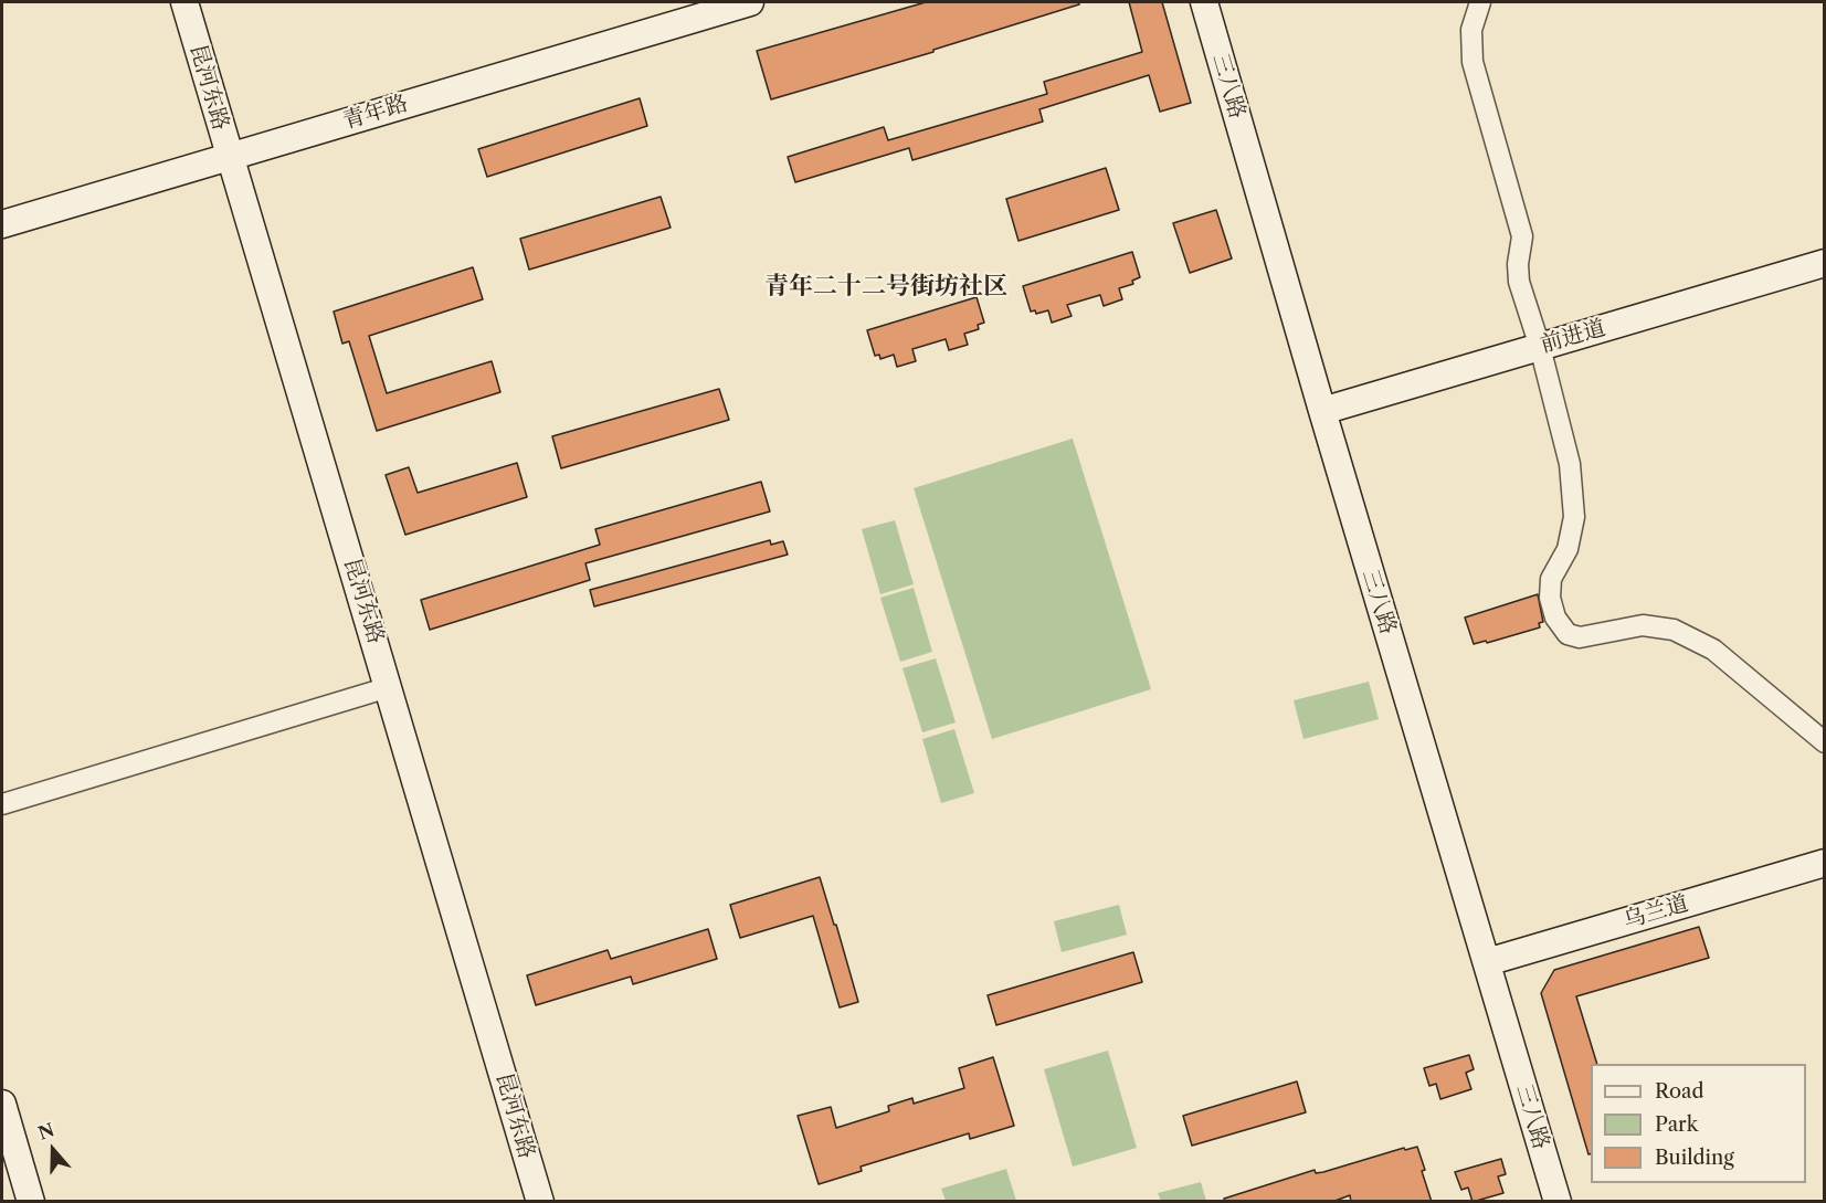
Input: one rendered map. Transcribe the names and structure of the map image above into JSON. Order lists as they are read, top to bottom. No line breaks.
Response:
{"streets":{"street":["三八路","昆河东路","青年路","前进道","乌兰道"]},"crossings":[["三八路","前进道"],["三八路","乌兰道"],["昆河东路","青年路"]],"districts":["青年二十二号街坊社区"],"legend":["Road","Park","Building"],"north":"top"}
